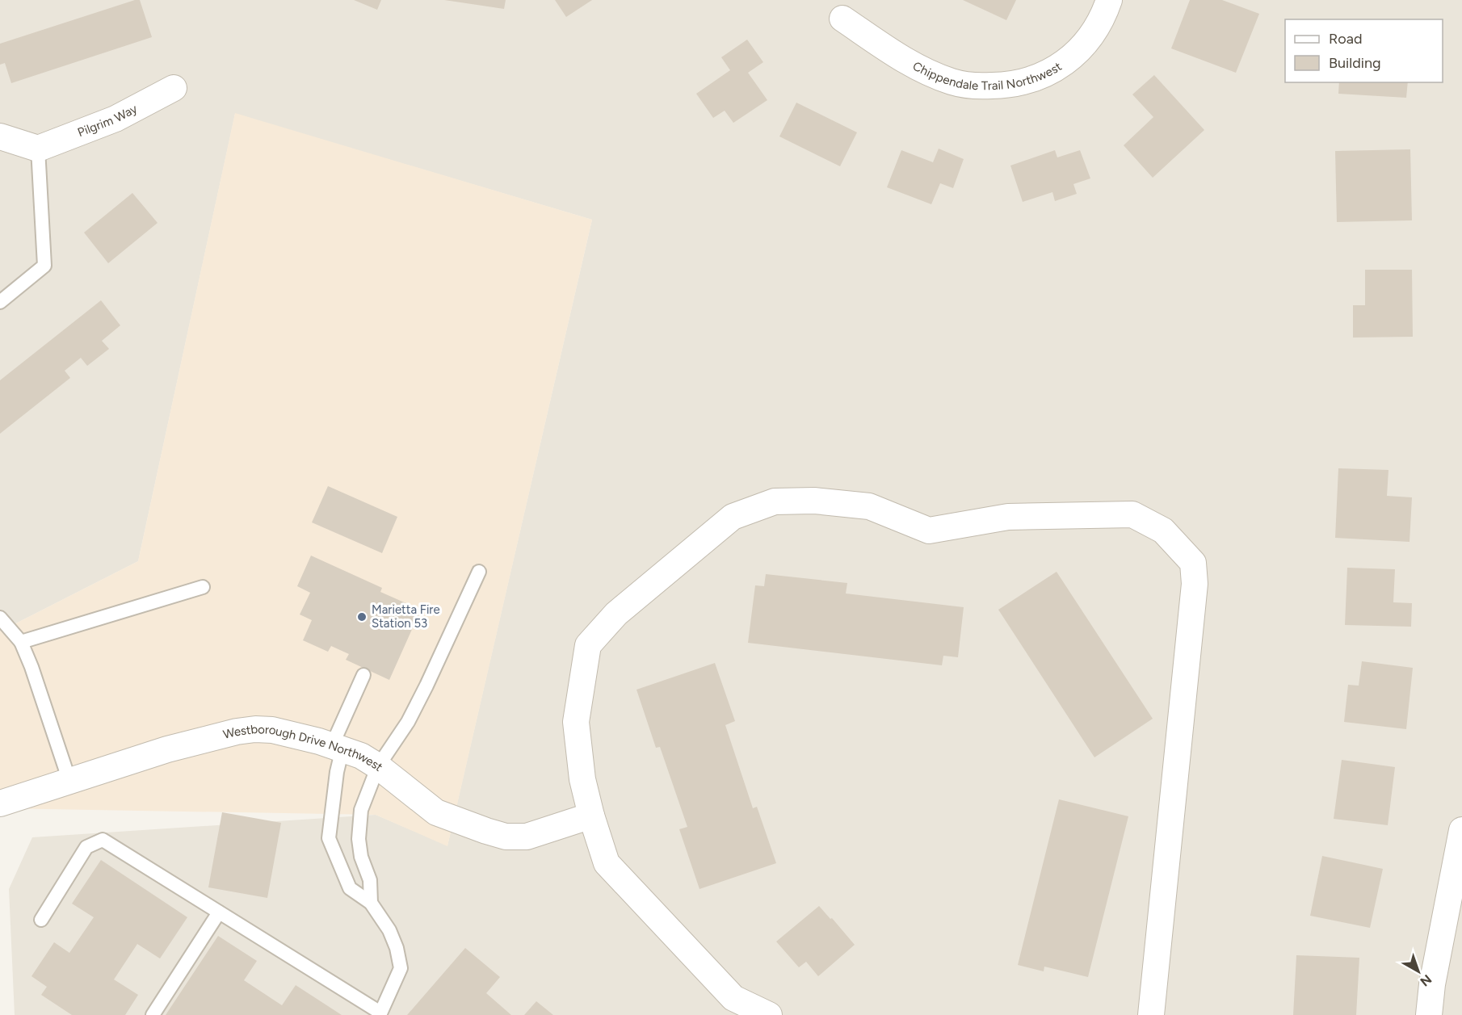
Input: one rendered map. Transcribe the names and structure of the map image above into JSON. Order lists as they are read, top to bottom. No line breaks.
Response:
{"streets":{"street":["Chippendale Trail Northwest","Pilgrim Way","Westborough Drive Northwest"]},"places":["Marietta Fire Station 53"],"legend":["Road","Building"],"north":"bottom right"}
